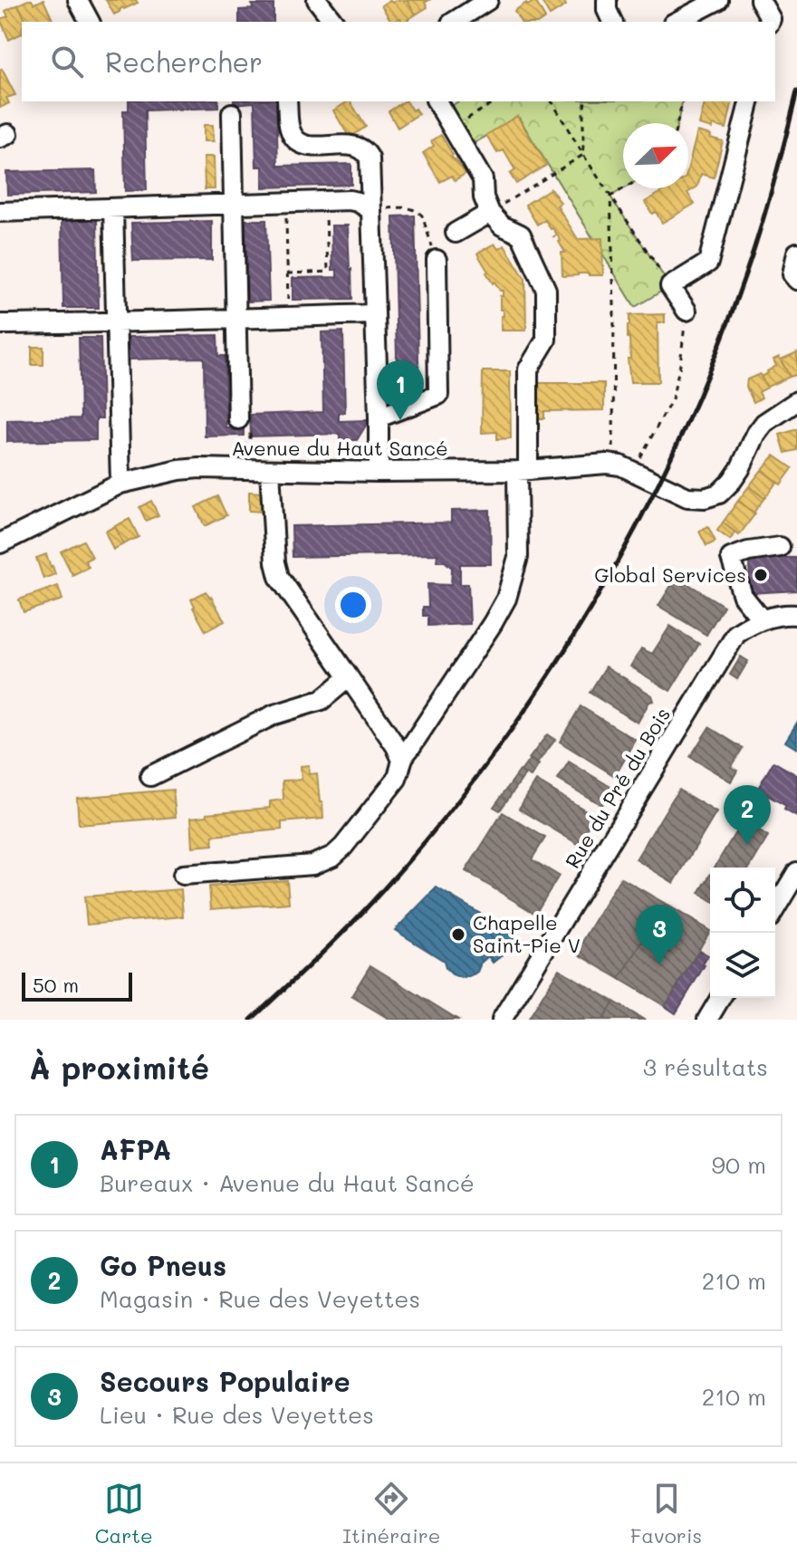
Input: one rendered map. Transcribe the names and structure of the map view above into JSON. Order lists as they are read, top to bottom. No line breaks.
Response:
{"streets":{"street":["Avenue du Haut Sancé","Rue du Pré du Bois"]},"places":["Global Services","Chapelle Saint-Pie V"],"scale_bar":"50 m","north":"top right","page":{"search":"Rechercher","pins":["1","2","3"],"scale":"50 m","heading":["À proximité","3 résultats"],"list":[{"mark":"1","name":"AFPA","note":"Bureaux · Avenue du Haut Sancé","value":"90 m"},{"mark":"2","name":"Go Pneus","note":"Magasin · Rue des Veyettes","value":"210 m"},{"mark":"3","name":"Secours Populaire","note":"Lieu · Rue des Veyettes","value":"210 m"}],"nav":["Carte","Itinéraire","Favoris"]}}
